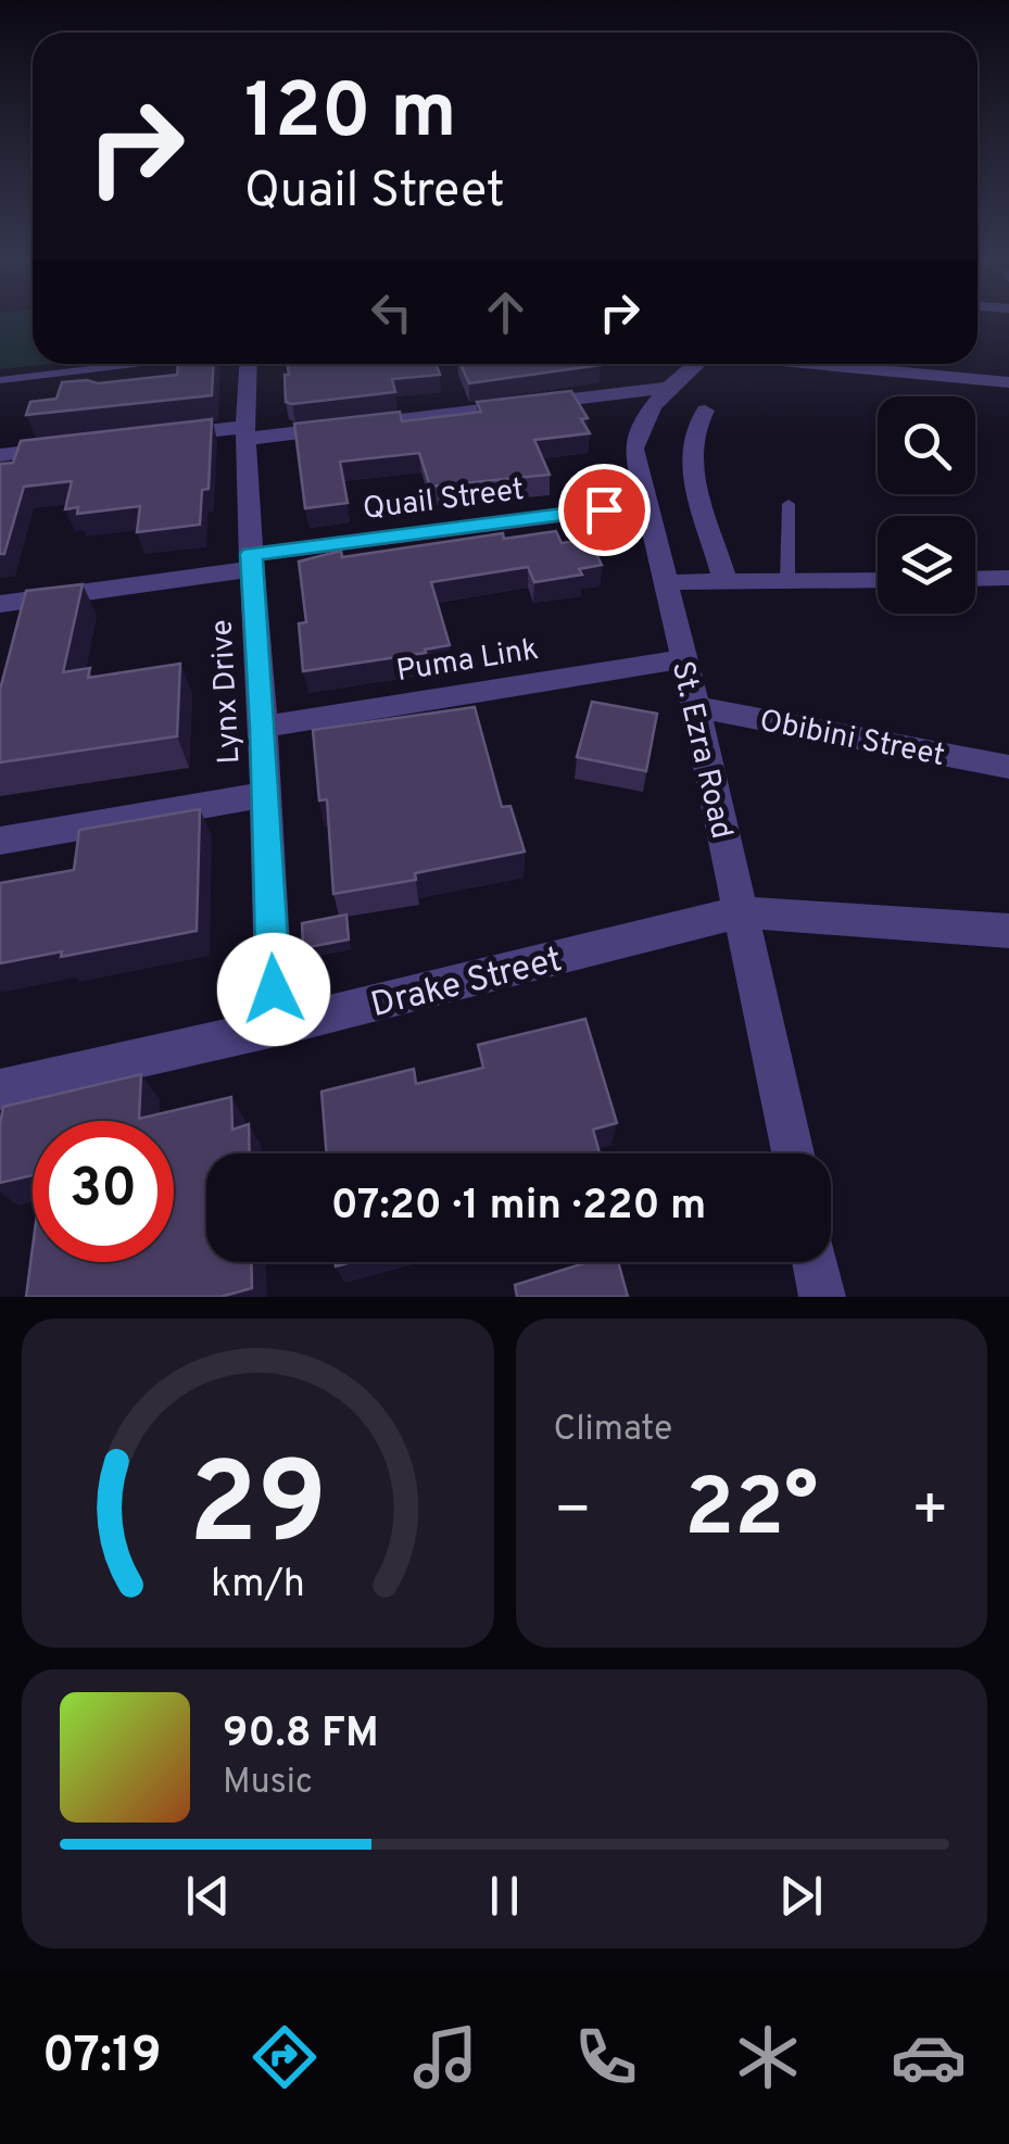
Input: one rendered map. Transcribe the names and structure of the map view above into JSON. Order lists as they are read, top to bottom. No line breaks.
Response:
{"streets":{"street":["Quail Street","Puma Link","Lynx Drive","Obibini Street","St. Ezra Road","Drake Street"]},"crossings":[["Quail Street","Lynx Drive"],["Quail Street","St. Ezra Road"],["Puma Link","Lynx Drive"],["Puma Link","St. Ezra Road"],["Lynx Drive","Drake Street"],["Obibini Street","St. Ezra Road"],["St. Ezra Road","Drake Street"]],"page":{"turn":["120 m","Quail Street"],"limit":"30","trip":"07:20 · 1 min · 220 m","tile":"Climate","heat":["−","22°","+"],"song":["90.8 FM","Music"],"tabs":"07:19","gauge":["29","km/h"]}}
